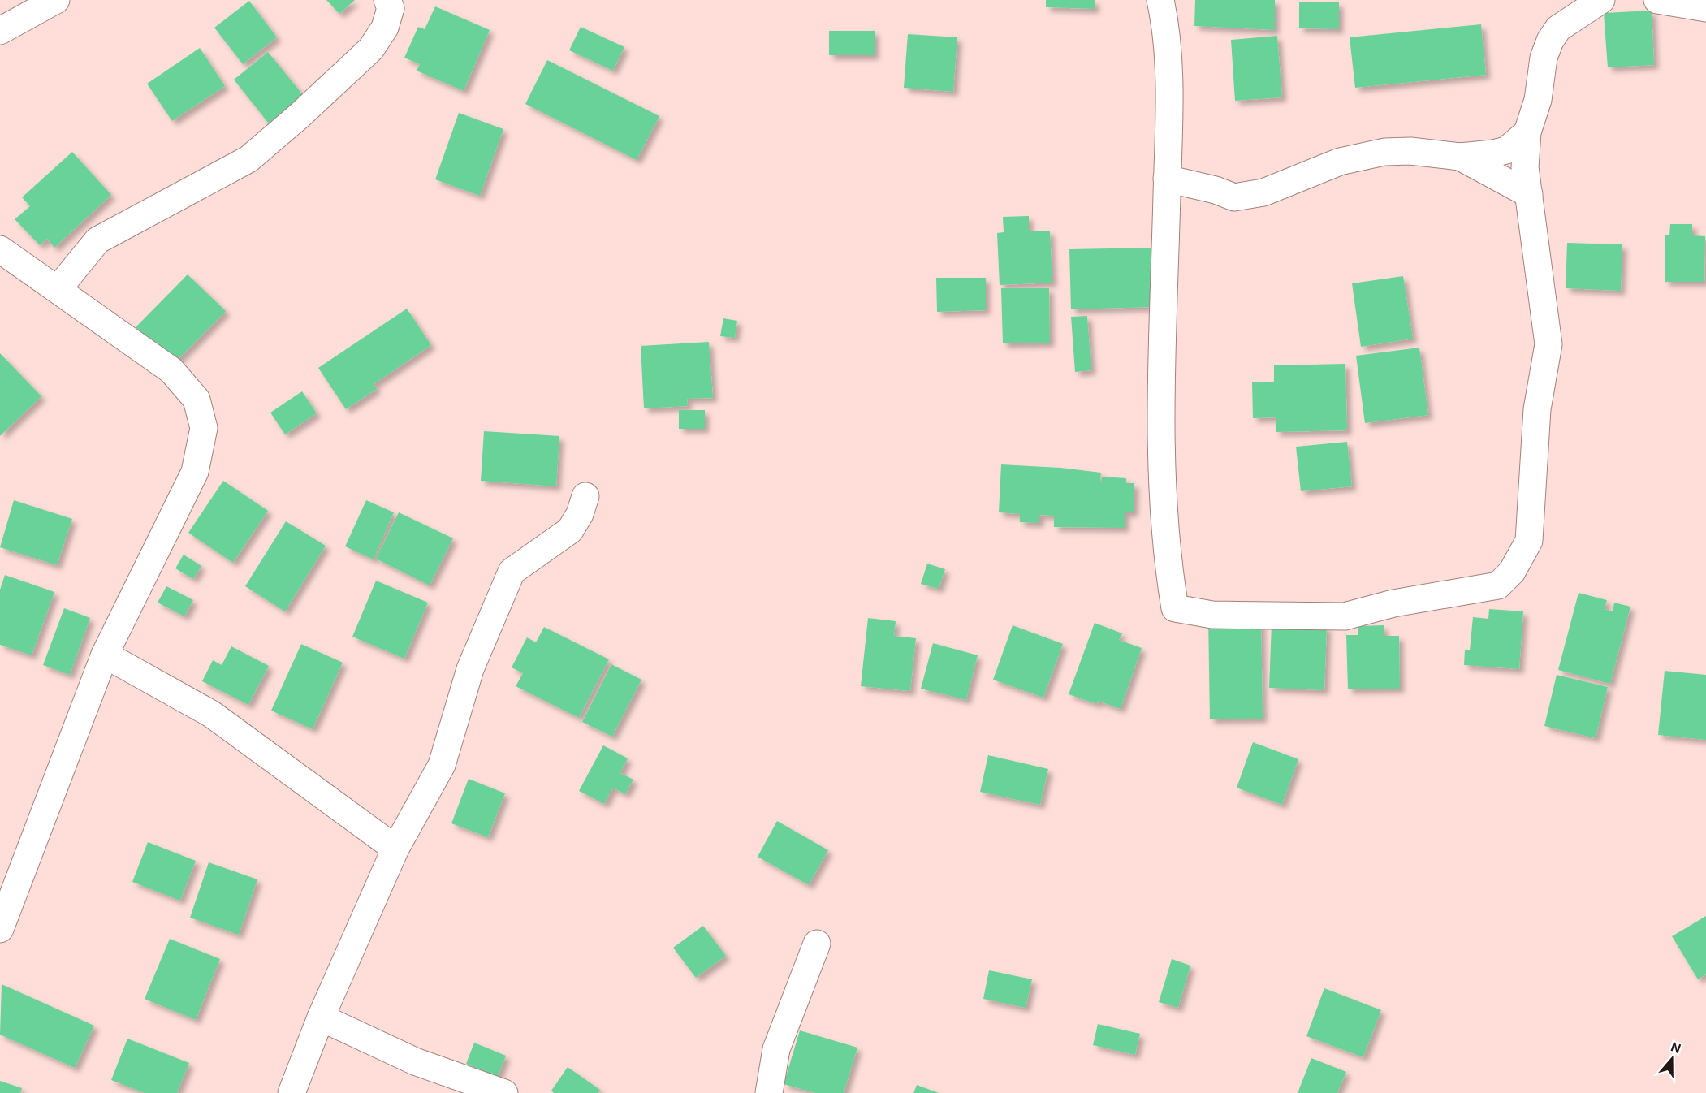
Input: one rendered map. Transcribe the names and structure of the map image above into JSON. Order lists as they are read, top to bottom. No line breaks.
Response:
{"north":"top"}
